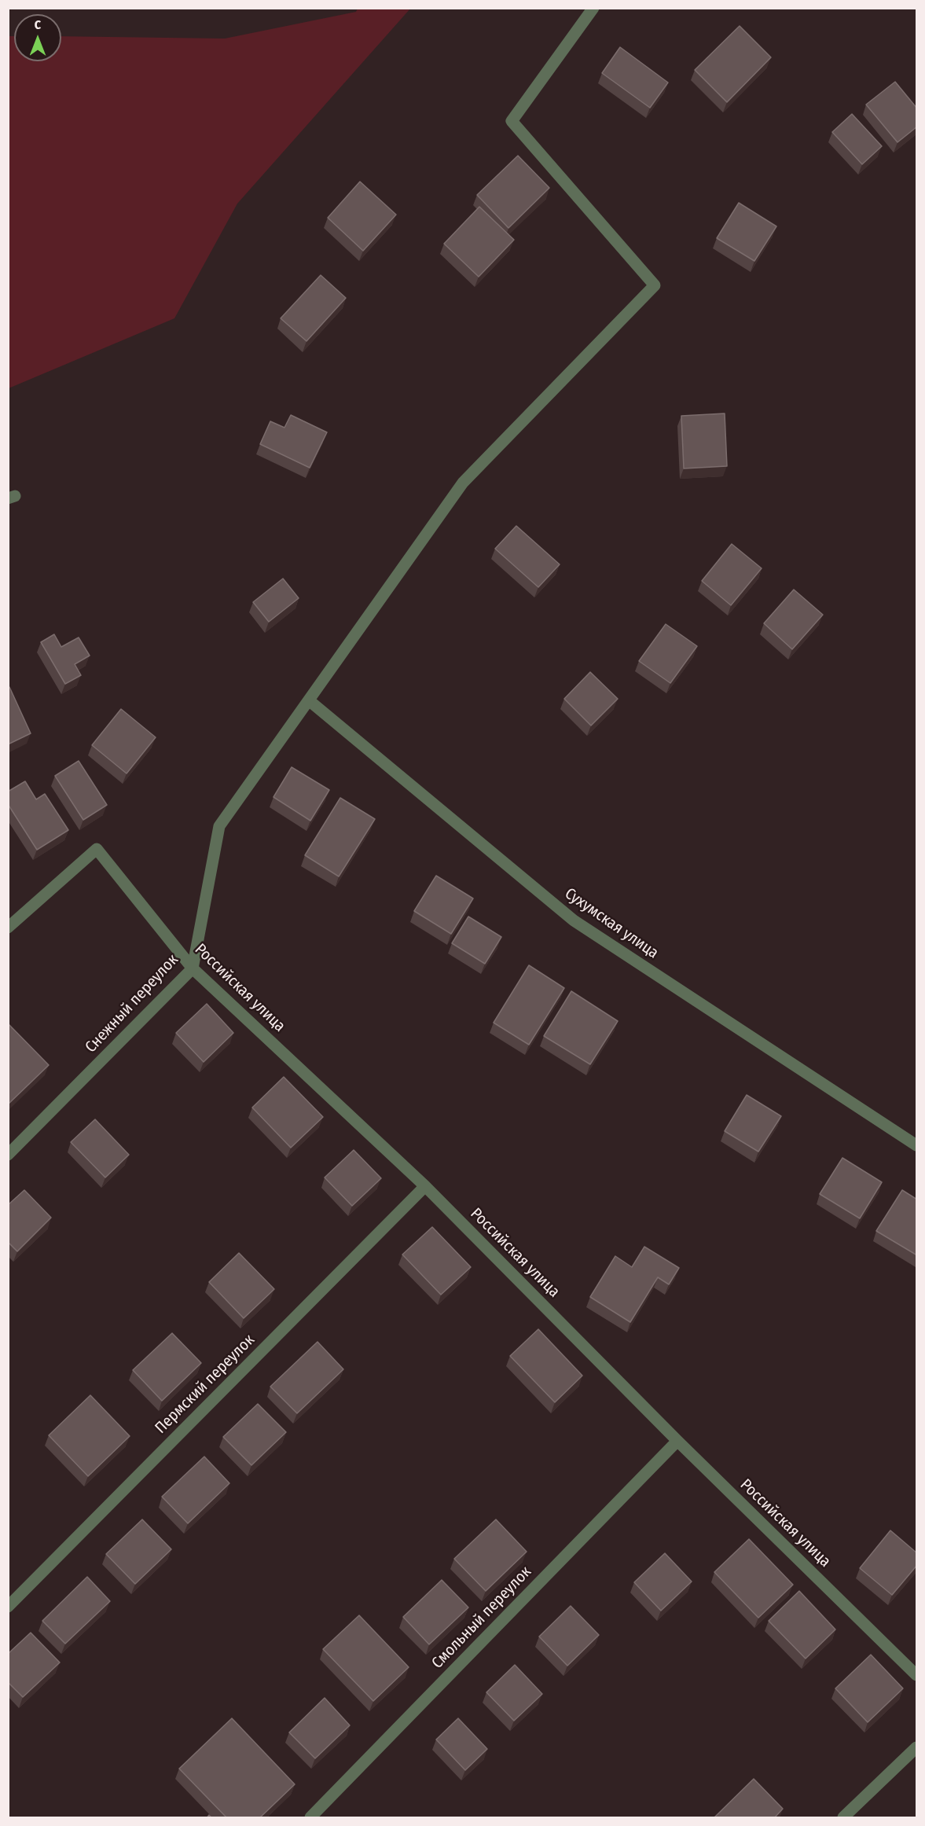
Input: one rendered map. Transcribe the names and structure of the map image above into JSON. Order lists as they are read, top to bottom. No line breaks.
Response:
{"streets":{"street":["Сухумская улица","Российская улица","Снежный переулок","Пермский переулок","Смольный переулок"]},"crossings":[["Сухумская улица","Снежный переулок"],["Российская улица","Снежный переулок"],["Российская улица","Пермский переулок"],["Российская улица","Смольный переулок"]],"north":"top"}
